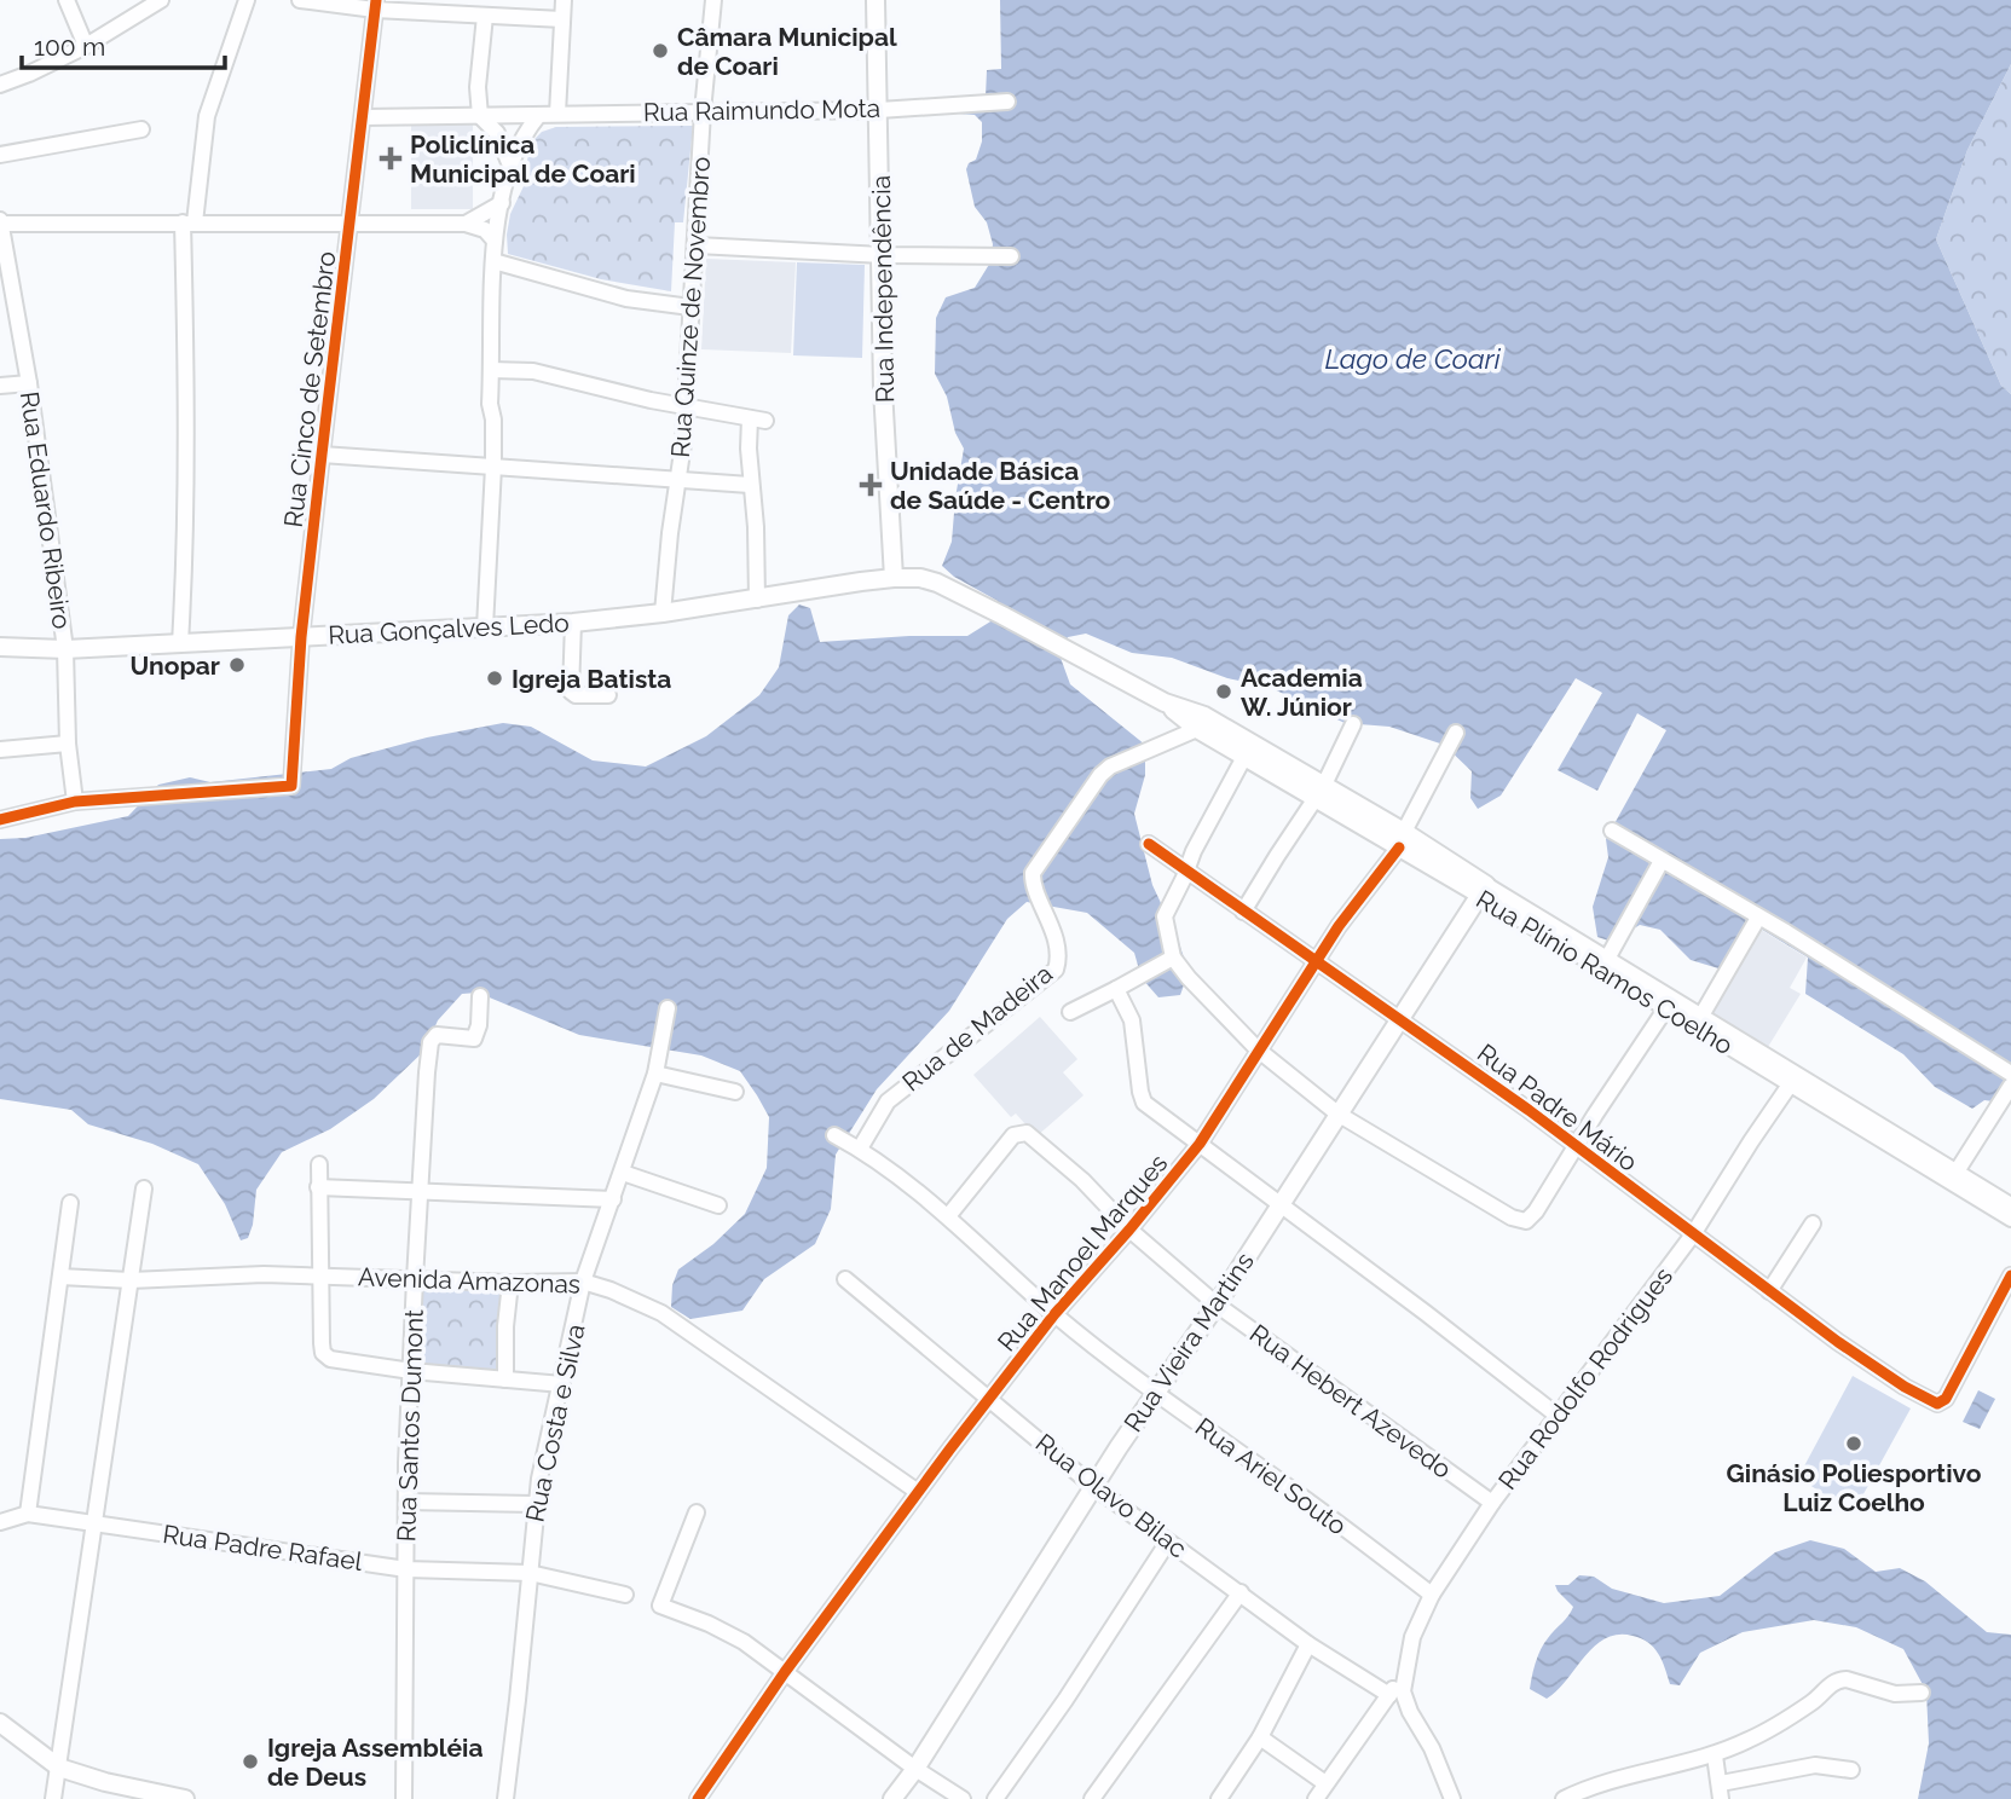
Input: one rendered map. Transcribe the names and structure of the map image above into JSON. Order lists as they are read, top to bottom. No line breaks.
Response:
{"streets":{"main road":["Rua Independência","Rua Gonçalves Ledo","Rua Plínio Ramos Coelho","Rua Vieira Martins"],"street":["Rua Raimundo Mota","Rua Quinze de Novembro","Rua Cinco de Setembro","Rua Eduardo Ribeiro","Rua de Madeira","Rua Padre Mário","Rua Manoel Marques","Avenida Amazonas","Rua Rodolfo Rodrigues","Rua Hebert Azevedo","Rua Costa e Silva","Rua Santos Dumont","Rua Ariel Souto","Rua Olavo Bilac","Rua Padre Rafael"]},"crossings":[["Rua Raimundo Mota","Rua Independência"],["Rua Raimundo Mota","Rua Quinze de Novembro"],["Rua Raimundo Mota","Rua Cinco de Setembro"],["Rua Independência","Rua Gonçalves Ledo"],["Rua Quinze de Novembro","Rua Gonçalves Ledo"],["Rua Cinco de Setembro","Rua Eduardo Ribeiro"],["Rua Cinco de Setembro","Rua Gonçalves Ledo"],["Rua Eduardo Ribeiro","Rua Gonçalves Ledo"],["Rua Gonçalves Ledo","Rua Plínio Ramos Coelho"],["Rua Gonçalves Ledo","Rua de Madeira"],["Rua Plínio Ramos Coelho","Rua de Madeira"],["Rua Plínio Ramos Coelho","Rua Manoel Marques"],["Rua Plínio Ramos Coelho","Rua Vieira Martins"],["Rua Plínio Ramos Coelho","Rua Rodolfo Rodrigues"],["Rua de Madeira","Rua Ariel Souto"],["Rua Padre Mário","Rua Manoel Marques"],["Rua Padre Mário","Rua Vieira Martins"],["Rua Padre Mário","Rua Rodolfo Rodrigues"],["Rua Manoel Marques","Avenida Amazonas"],["Rua Manoel Marques","Rua Hebert Azevedo"],["Rua Manoel Marques","Rua Ariel Souto"],["Rua Manoel Marques","Rua Olavo Bilac"],["Avenida Amazonas","Rua Costa e Silva"],["Avenida Amazonas","Rua Santos Dumont"],["Rua Vieira Martins","Rua Hebert Azevedo"],["Rua Vieira Martins","Rua Ariel Souto"],["Rua Vieira Martins","Rua Olavo Bilac"],["Rua Rodolfo Rodrigues","Rua Hebert Azevedo"],["Rua Rodolfo Rodrigues","Rua Ariel Souto"],["Rua Rodolfo Rodrigues","Rua Olavo Bilac"],["Rua Hebert Azevedo","Rua Ariel Souto"],["Rua Costa e Silva","Rua Padre Rafael"],["Rua Santos Dumont","Rua Padre Rafael"]],"water":["Lago de Coari"],"places":{"other":["Câmara Municipal de Coari","Unopar","Igreja Batista","Academia W. Júnior","Ginásio Poliesportivo Luiz Coelho","Igreja Assembléia de Deus"],"health":["Policlínica Municipal de Coari","Unidade Básica de Saúde - Centro"]},"scale_bar":"100 m"}
